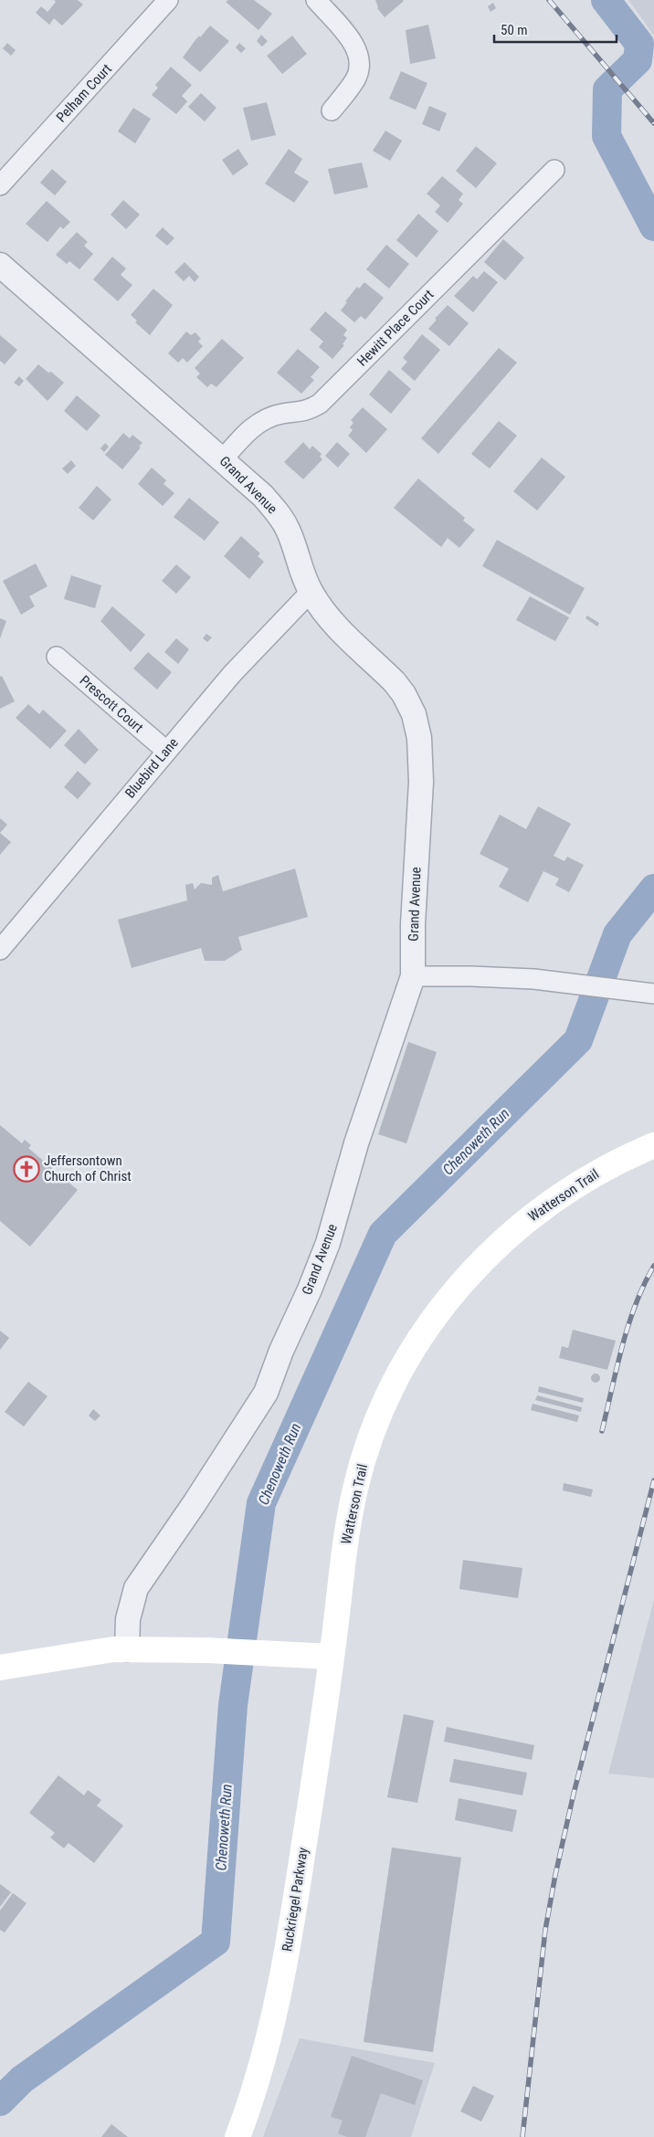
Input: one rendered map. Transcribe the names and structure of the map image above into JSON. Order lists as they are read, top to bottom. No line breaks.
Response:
{"streets":{"main road":["Watterson Trail","Ruckriegel Parkway"],"street":["Pelham Court","Hewitt Place Court","Grand Avenue","Prescott Court","Bluebird Lane"]},"crossings":[["Hewitt Place Court","Grand Avenue"],["Grand Avenue","Bluebird Lane"],["Prescott Court","Bluebird Lane"],["Watterson Trail","Ruckriegel Parkway"]],"water":["Chenoweth Run"],"places":{"church":["Jeffersontown Church of Christ"]},"scale_bar":"50 m"}
